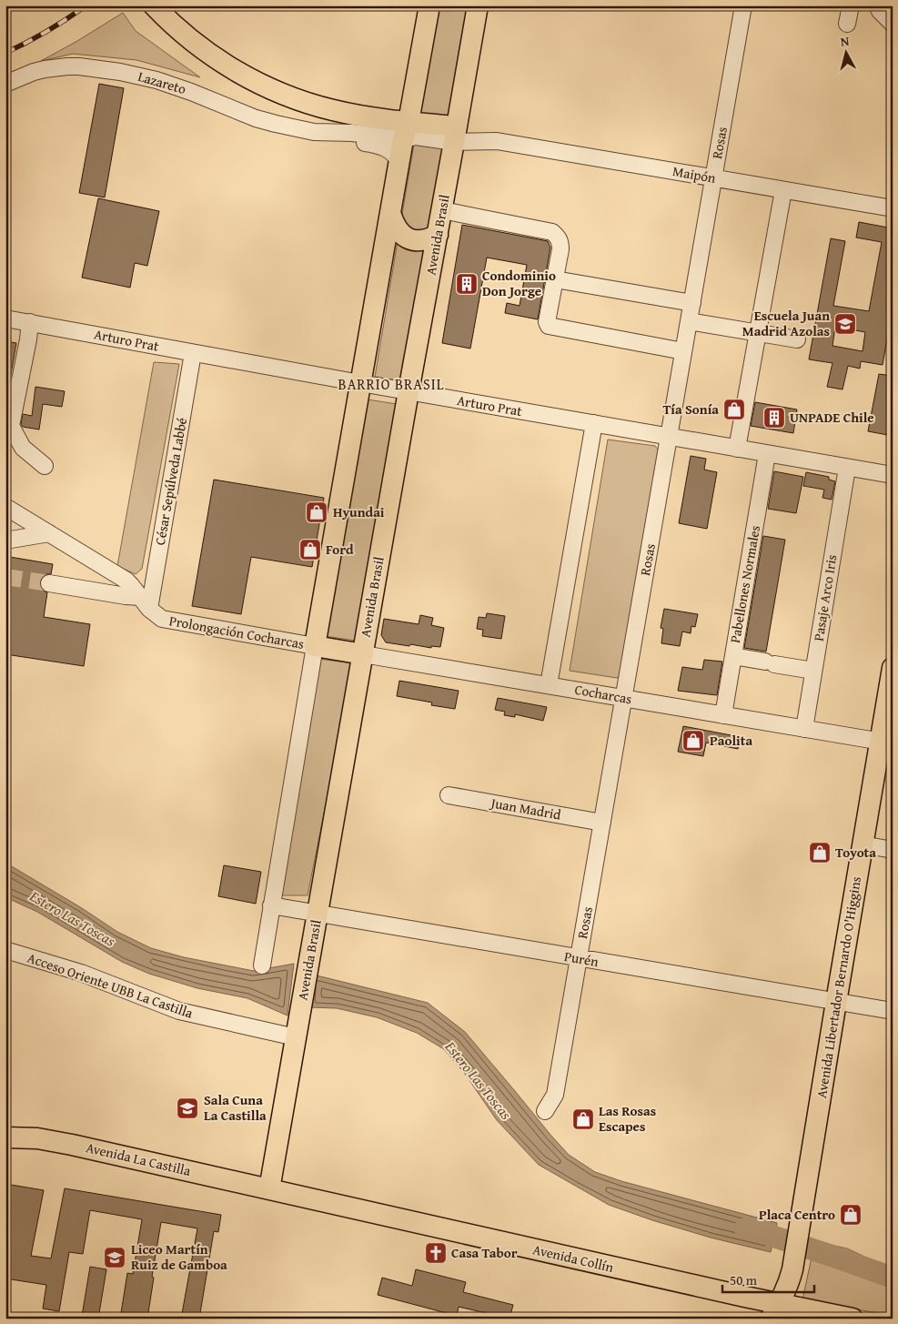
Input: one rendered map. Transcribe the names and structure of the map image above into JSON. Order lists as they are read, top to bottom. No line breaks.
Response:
{"streets":{"main road":["Maipón","Avenida Brasil","Cocharcas","Avenida Libertador Bernardo O'Higgins","Avenida La Castilla","Avenida Collín"],"street":["Lazareto","Rosas","Arturo Prat","César Sepúlveda Labbé","Pabellones Normales","Pasaje Arco Iris","Prolongación Cocharcas","Juan Madrid","Purén","Acceso Oriente UBB La Castilla"]},"crossings":[["Lazareto","Maipón"],["Rosas","Maipón"],["Rosas","Arturo Prat"],["Rosas","Cocharcas"],["Rosas","Juan Madrid"],["Rosas","Purén"],["Maipón","Avenida Brasil"],["Avenida Brasil","Arturo Prat"],["Avenida Brasil","Cocharcas"],["Avenida Brasil","Purén"],["Avenida Brasil","Acceso Oriente UBB La Castilla"],["Avenida Brasil","Avenida La Castilla"],["Avenida Brasil","Avenida Collín"],["Arturo Prat","César Sepúlveda Labbé"],["Arturo Prat","Pabellones Normales"],["Arturo Prat","Pasaje Arco Iris"],["César Sepúlveda Labbé","Prolongación Cocharcas"],["Pabellones Normales","Cocharcas"],["Pasaje Arco Iris","Cocharcas"],["Prolongación Cocharcas","Cocharcas"],["Cocharcas","Avenida Libertador Bernardo O'Higgins"],["Purén","Avenida Libertador Bernardo O'Higgins"],["Avenida Libertador Bernardo O'Higgins","Avenida Collín"],["Avenida La Castilla","Avenida Collín"]],"districts":["BARRIO BRASIL"],"water":["Estero Las Toscas"],"places":{"building":["Condominio Don Jorge","UNPADE Chile"],"school or university":["Escuela Juan Madrid Azolas","Sala Cuna La Castilla","Liceo Martín Ruiz de Gamboa"],"shop":["Tía Sonía","Hyundai","Ford","Paolita","Toyota","Las Rosas Escapes","Placa Centro"],"church":["Casa Tabor"]},"scale_bar":"50 m","north":"top"}
